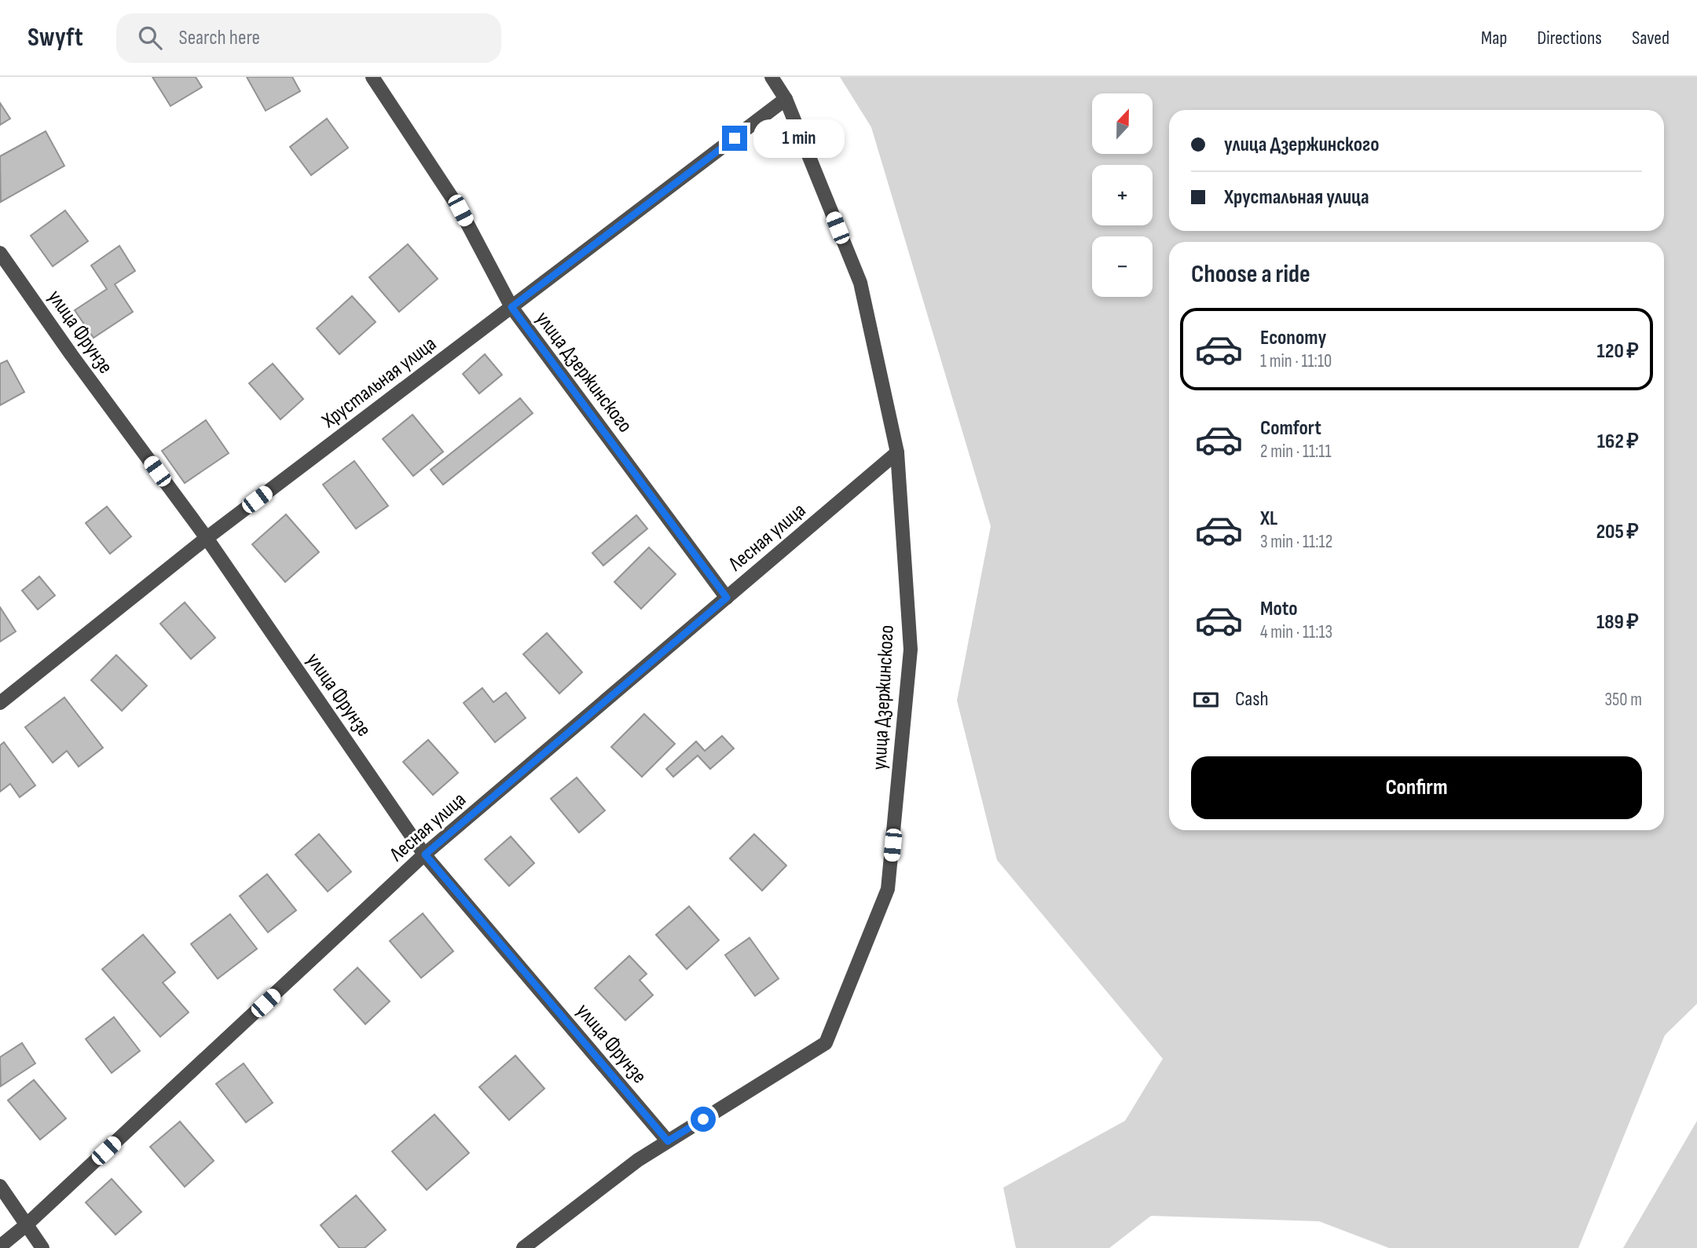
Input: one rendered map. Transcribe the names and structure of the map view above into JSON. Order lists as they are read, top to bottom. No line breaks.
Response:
{"streets":{"street":["улица Фрунзе","улица Дзержинского","Хрустальная улица","Лесная улица"]},"crossings":[["улица Фрунзе","улица Дзержинского"],["улица Фрунзе","Хрустальная улица"],["улица Фрунзе","Лесная улица"],["улица Дзержинского","Хрустальная улица"],["улица Дзержинского","Лесная улица"]],"north":"top","page":{"header":"Swyft","search":"Search here","nav":["Map","Directions","Saved"],"map_buttons":["+","−"],"banner":["улица Дзержинского","Хрустальная улица"],"bubble":"1 min","heading":"Choose a ride","list":[{"name":"Economy","note":"1 min · 11:10","value":"120 ₽"},{"name":"Comfort","note":"2 min · 11:11","value":"162 ₽"},{"name":"XL","note":"3 min · 11:12","value":"205 ₽"},{"name":"Moto","note":"4 min · 11:13","value":"189 ₽"}],"pay":["Cash","350 m"],"buttons":"Confirm"}}
